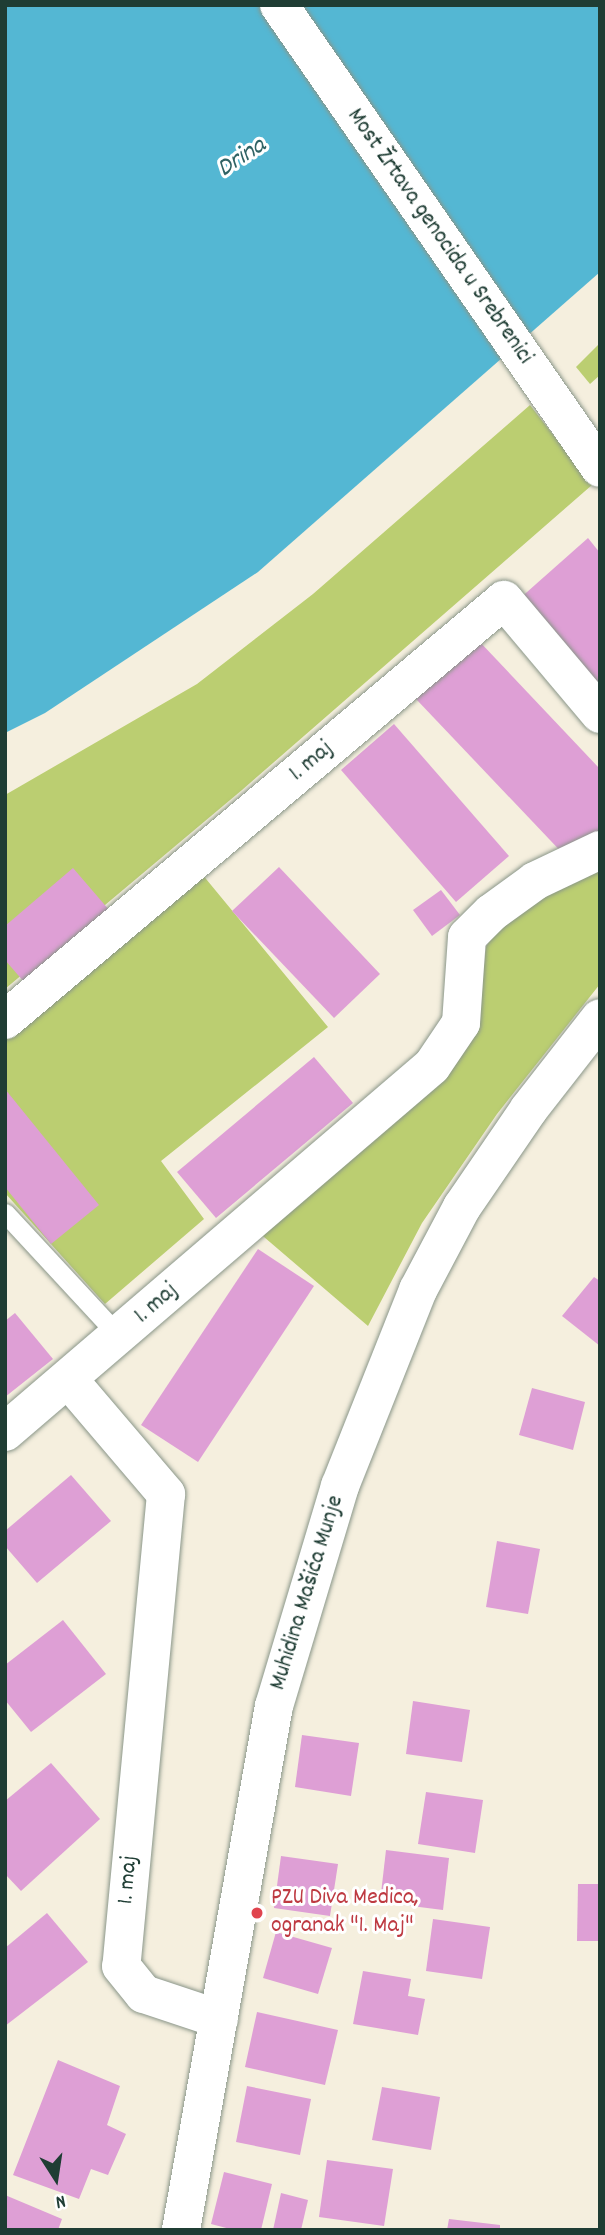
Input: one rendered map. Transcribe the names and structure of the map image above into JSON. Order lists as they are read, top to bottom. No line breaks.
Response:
{"streets":{"street":["Most Žrtava genocida u Srebrenici","1. maj","Muhidina Mašića Munje"]},"crossings":[["1. maj","Muhidina Mašića Munje"]],"water":["Drina"],"places":["PZU Diva Medica, ogranak \"1. Maj\""],"north":"bottom"}
